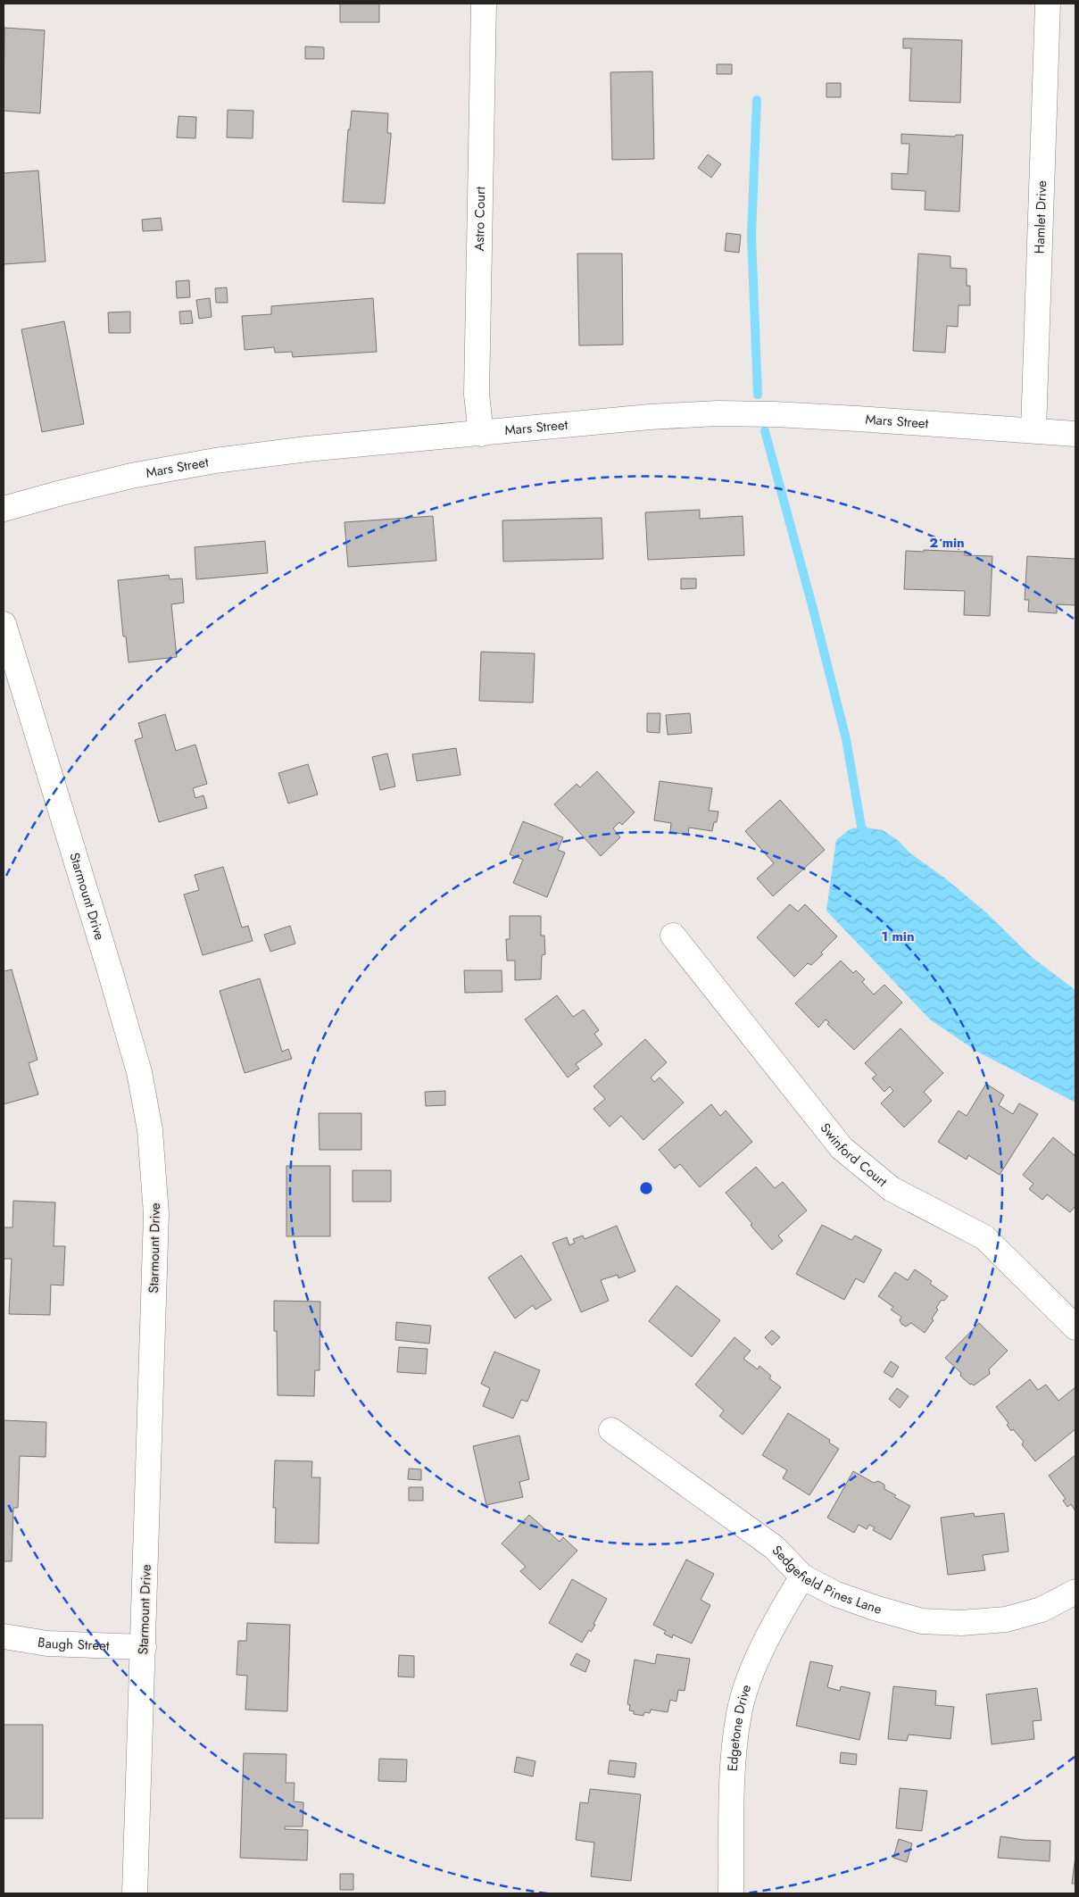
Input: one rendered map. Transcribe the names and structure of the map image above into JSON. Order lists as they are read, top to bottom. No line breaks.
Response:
{"streets":{"street":["Hamlet Drive","Astro Court","Mars Street","Starmount Drive","Swinford Court","Sedgefield Pines Lane","Baugh Street","Edgetone Drive"]},"crossings":[["Hamlet Drive","Mars Street"],["Astro Court","Mars Street"],["Starmount Drive","Baugh Street"],["Sedgefield Pines Lane","Edgetone Drive"]],"rings":["2 min","1 min"]}
